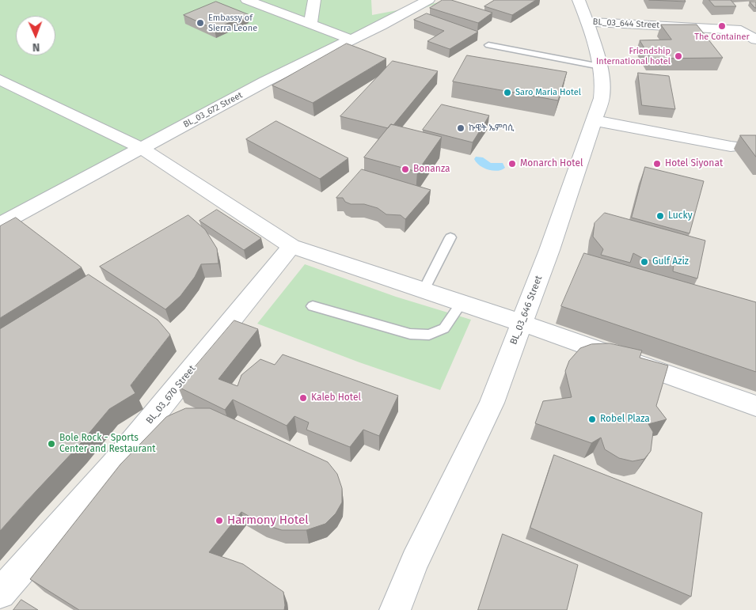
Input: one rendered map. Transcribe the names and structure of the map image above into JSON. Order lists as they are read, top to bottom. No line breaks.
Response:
{"streets":{"street":["BL_03_644 Street","BL_03_672 Street","BL_03_646 Street","BL_03_670 Street"]},"crossings":[["BL_03_644 Street","BL_03_646 Street"]],"places":["Embassy of Sierra Leone","The Container","Friendship International hotel","Saro Maria Hotel","ኩዌት ኤምባሲ","Monarch Hotel","Hotel Siyonat","Bonanza","Lucky","Gulf Aziz","Kaleb Hotel","Robel Plaza","Bole Rock - Sports Center and Restaurant","Harmony Hotel"],"north":"bottom"}
